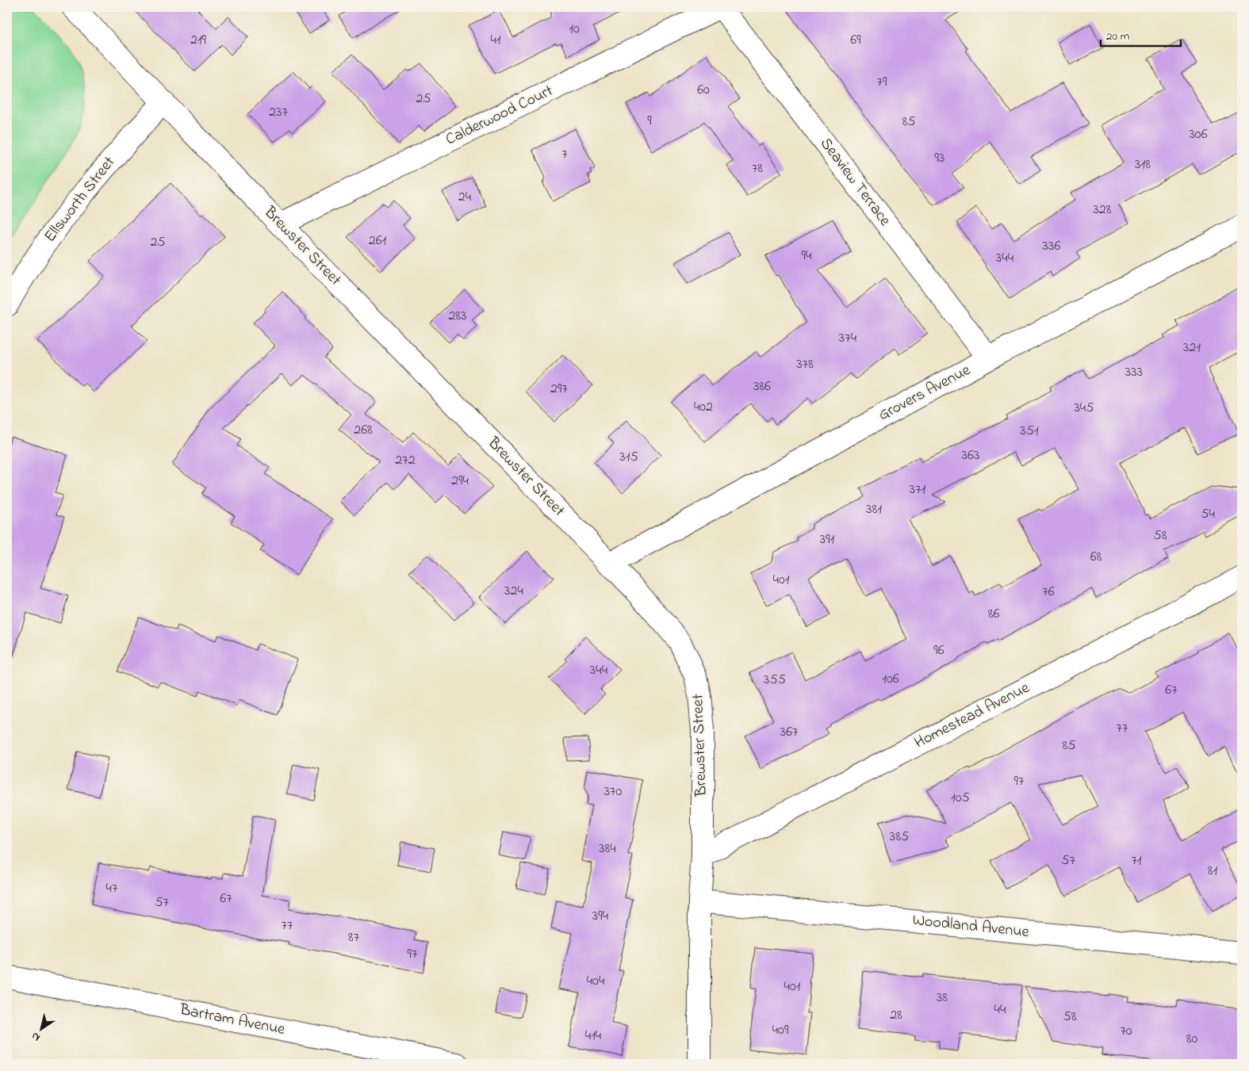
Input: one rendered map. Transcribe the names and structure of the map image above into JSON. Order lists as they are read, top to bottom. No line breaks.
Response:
{"streets":{"street":["Calderwood Court","Seaview Terrace","Ellsworth Street","Brewster Street","Grovers Avenue","Homestead Avenue","Woodland Avenue","Bartram Avenue"]},"crossings":[["Calderwood Court","Seaview Terrace"],["Calderwood Court","Brewster Street"],["Seaview Terrace","Grovers Avenue"],["Ellsworth Street","Brewster Street"],["Brewster Street","Grovers Avenue"],["Brewster Street","Homestead Avenue"],["Brewster Street","Woodland Avenue"]],"house_numbers":["10","219","41","69","79","60","25","237","9","85","306","7","93","318","78","24","328","261","25","336","94","344","283","374","321","378","333","386","297","402","345","268","351","363","315","272","294","371","381","54","58","391","68","401","324","76","86","96","344","106","355","67","77","367","85","97","370","105","385","384","57","71","81","47","67","57","394","77","87","97","404","401","38","44","28","58","409","70","414","80"],"scale_bar":"20 m","north":"bottom left"}
